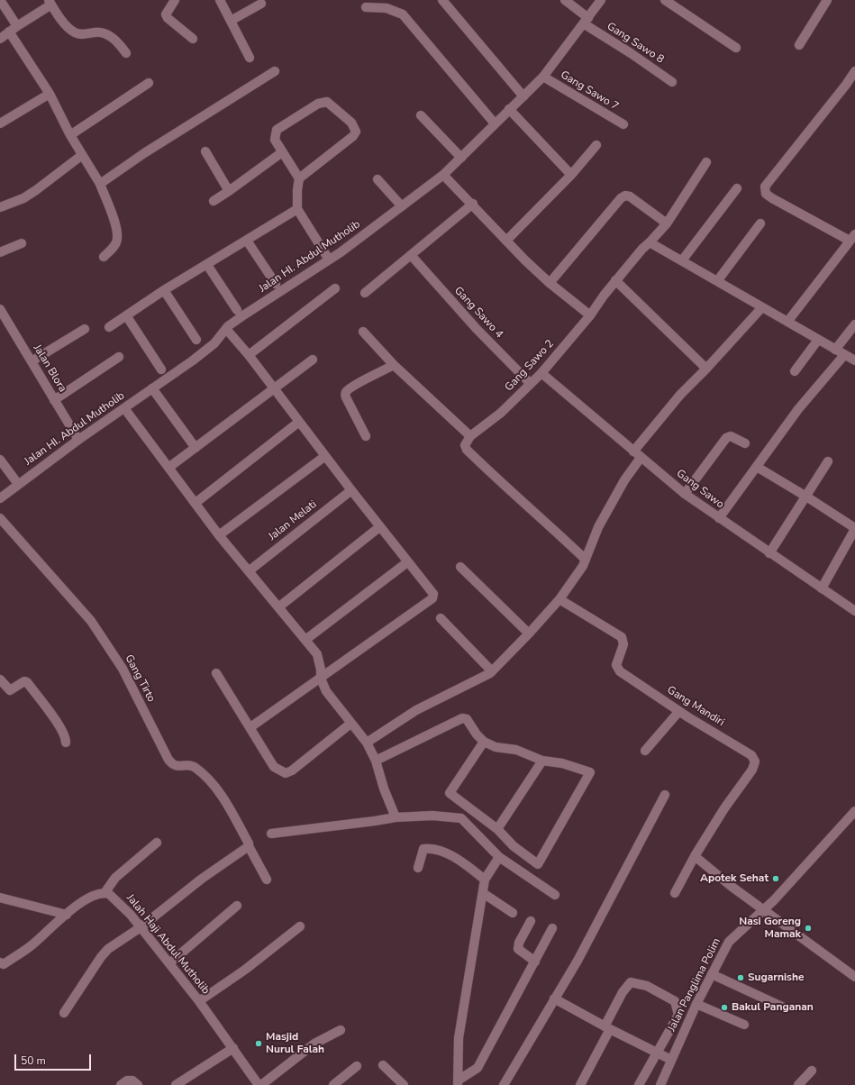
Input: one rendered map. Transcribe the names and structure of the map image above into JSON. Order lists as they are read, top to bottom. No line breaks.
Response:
{"streets":{"street":["Gang Sawo 8","Gang Sawo 7","Jalan HI. Abdul Mutholib","Gang Sawo 4","Gang Sawo 2","Jalan Blora","Gang Sawo","Jalan Melati","Gang Tirto","Gang Mandiri","Jalah Haji Abdul Mutholib","Jalan Panglima Polim"]},"crossings":[["Gang Sawo 8","Jalan HI. Abdul Mutholib"],["Gang Sawo 7","Jalan HI. Abdul Mutholib"],["Jalan HI. Abdul Mutholib","Jalan Blora"],["Gang Sawo 4","Gang Sawo 2"],["Gang Sawo 2","Gang Sawo"]],"places":["Apotek Sehat","Nasi Goreng Mamak","Sugarnishe","Bakul Panganan","Masjid Nurul Falah"],"scale_bar":"50 m"}
